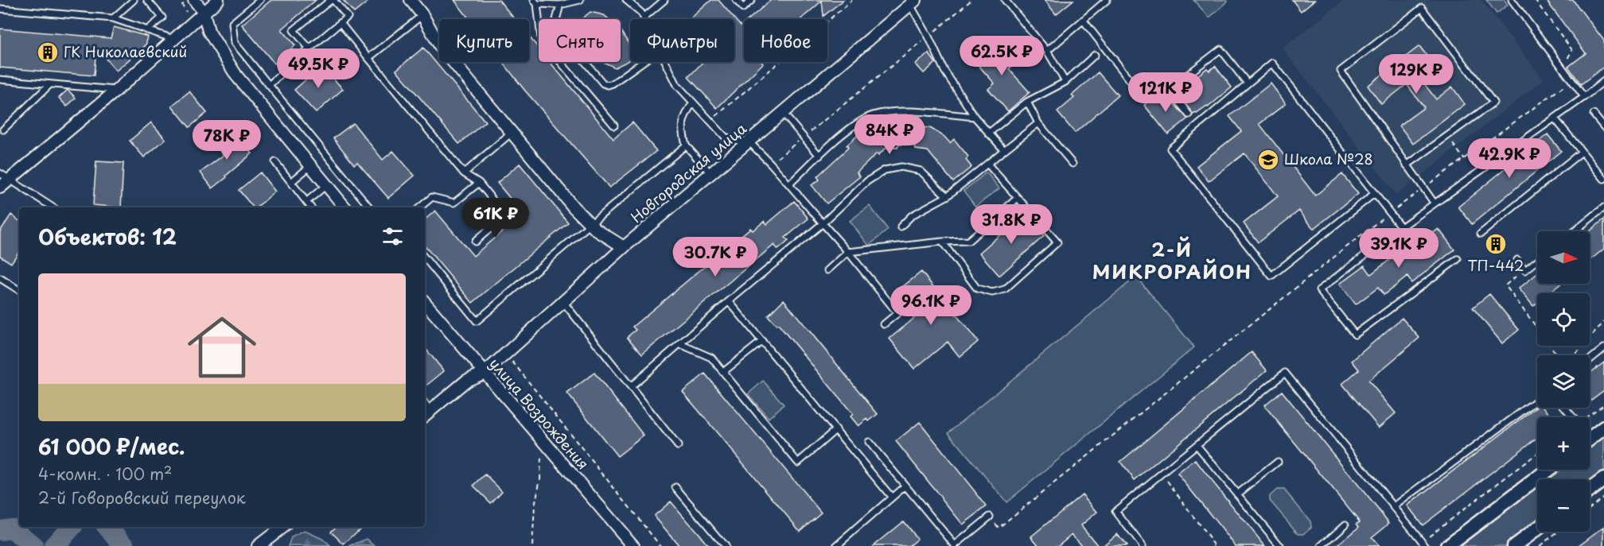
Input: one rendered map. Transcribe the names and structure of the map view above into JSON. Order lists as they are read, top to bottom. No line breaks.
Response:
{"streets":{"street":["Новгородская улица","улица Возрождения"]},"crossings":[["Новгородская улица","улица Возрождения"]],"districts":["2-Й МИКРОРАЙОН"],"places":{"building":["ГК Николаевский","ТП-442"],"school or university":["Школа №28"]},"north":"right","page":{"chip":["Купить","Снять","Фильтры","Новое"],"price":["62.5K ₽","49.5K ₽","129K ₽","121K ₽","84K ₽","78K ₽","42.9K ₽","61K ₽","31.8K ₽","39.1K ₽","30.7K ₽","96.1K ₽"],"heading":"Объектов: 12","map_buttons":["+","−"],"list":[{"name":"61 000 ₽/мес.","note":"4-комн. · 100 m² · 2-й Говоровский переулок"}]}}
